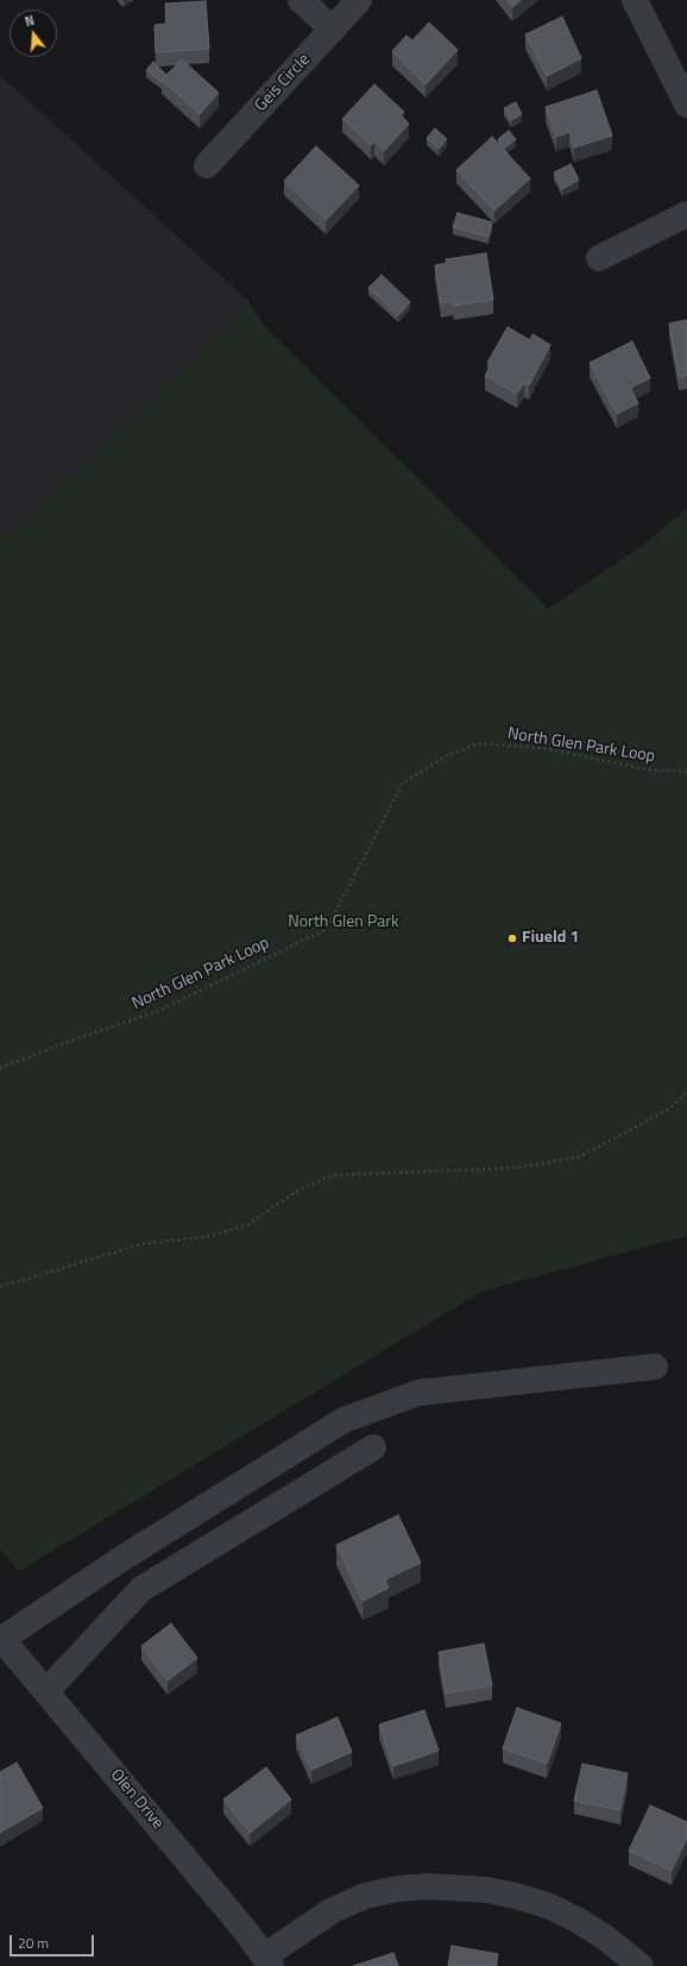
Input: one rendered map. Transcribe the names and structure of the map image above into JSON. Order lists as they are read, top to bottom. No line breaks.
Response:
{"streets":{"street":["Geis Circle","Olen Drive"],"path":["North Glen Park Loop"]},"parks":["North Glen Park"],"places":["Fiueld 1"],"scale_bar":"20 m","north":"top"}
